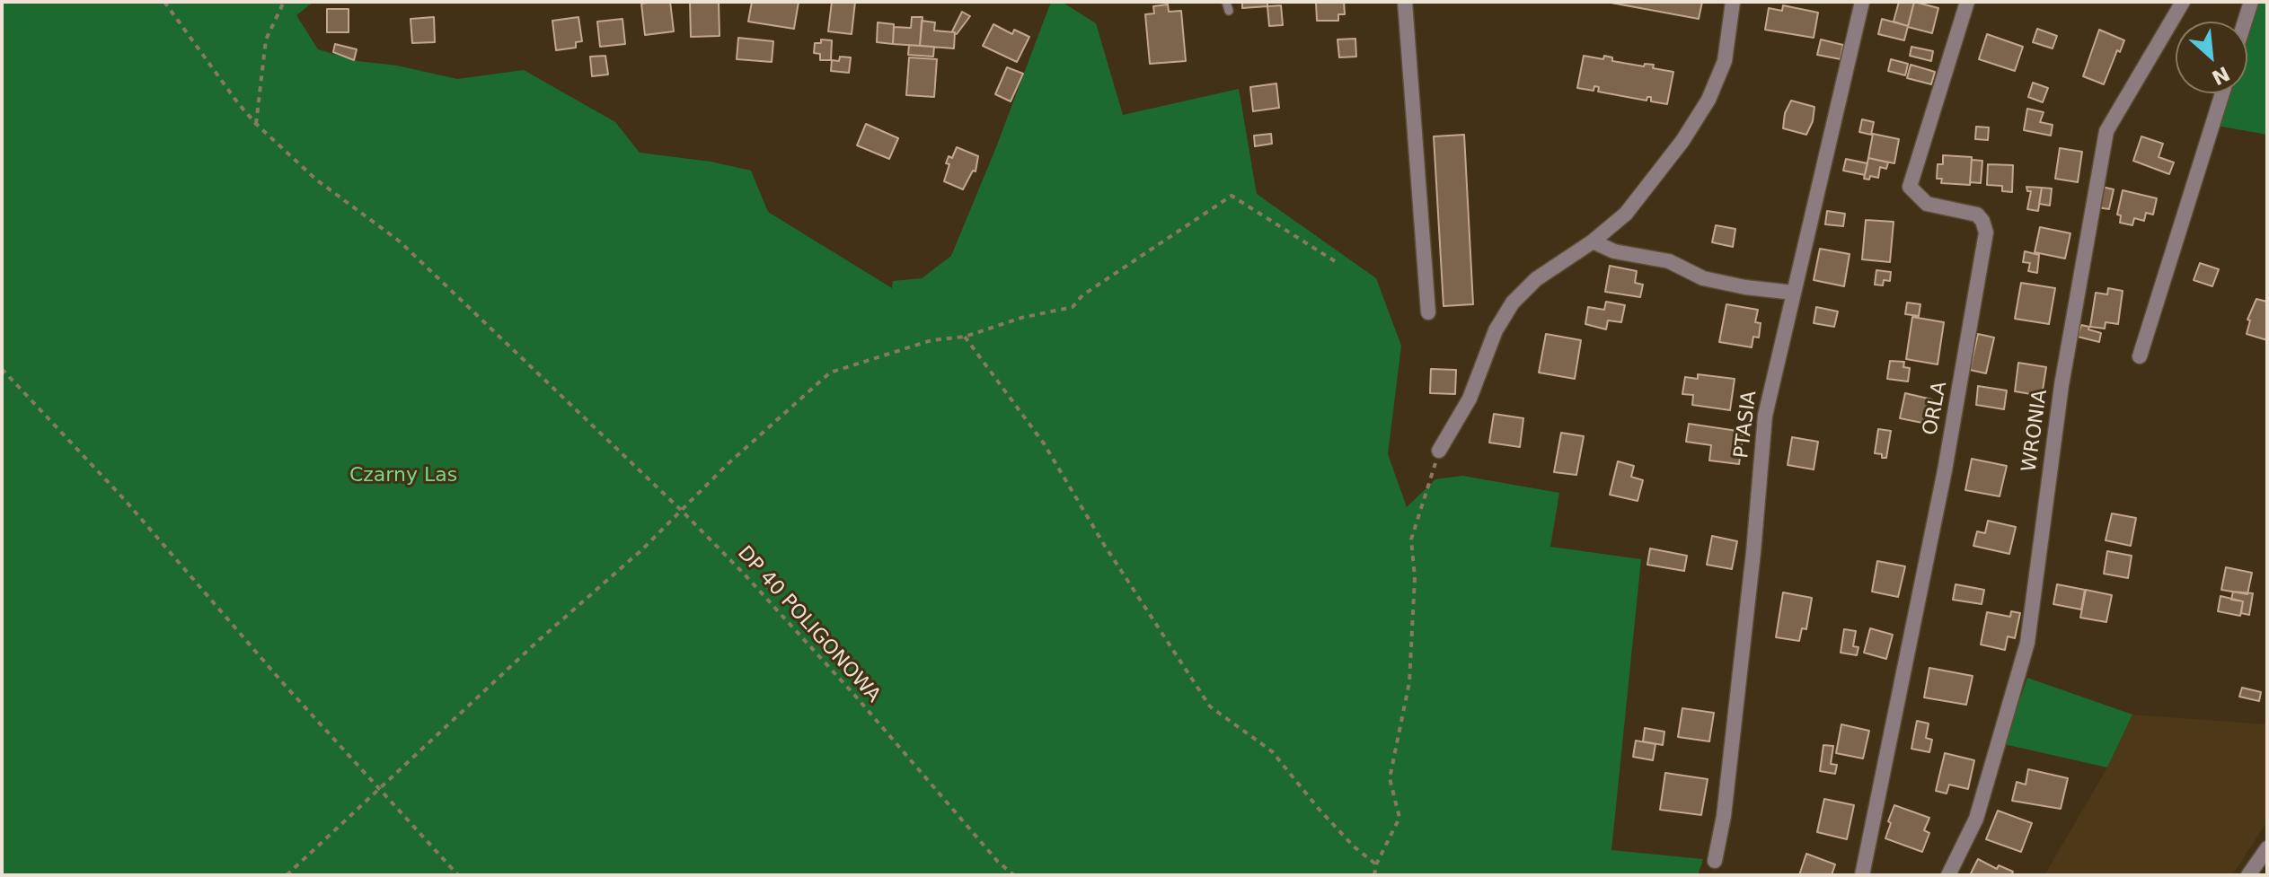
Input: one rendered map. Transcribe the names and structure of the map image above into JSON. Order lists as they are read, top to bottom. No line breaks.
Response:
{"streets":{"street":["ORLA","PTASIA","WRONIA"],"path":["DP 40 POLIGONOWA"]},"parks":["Czarny Las"],"north":"bottom right"}
